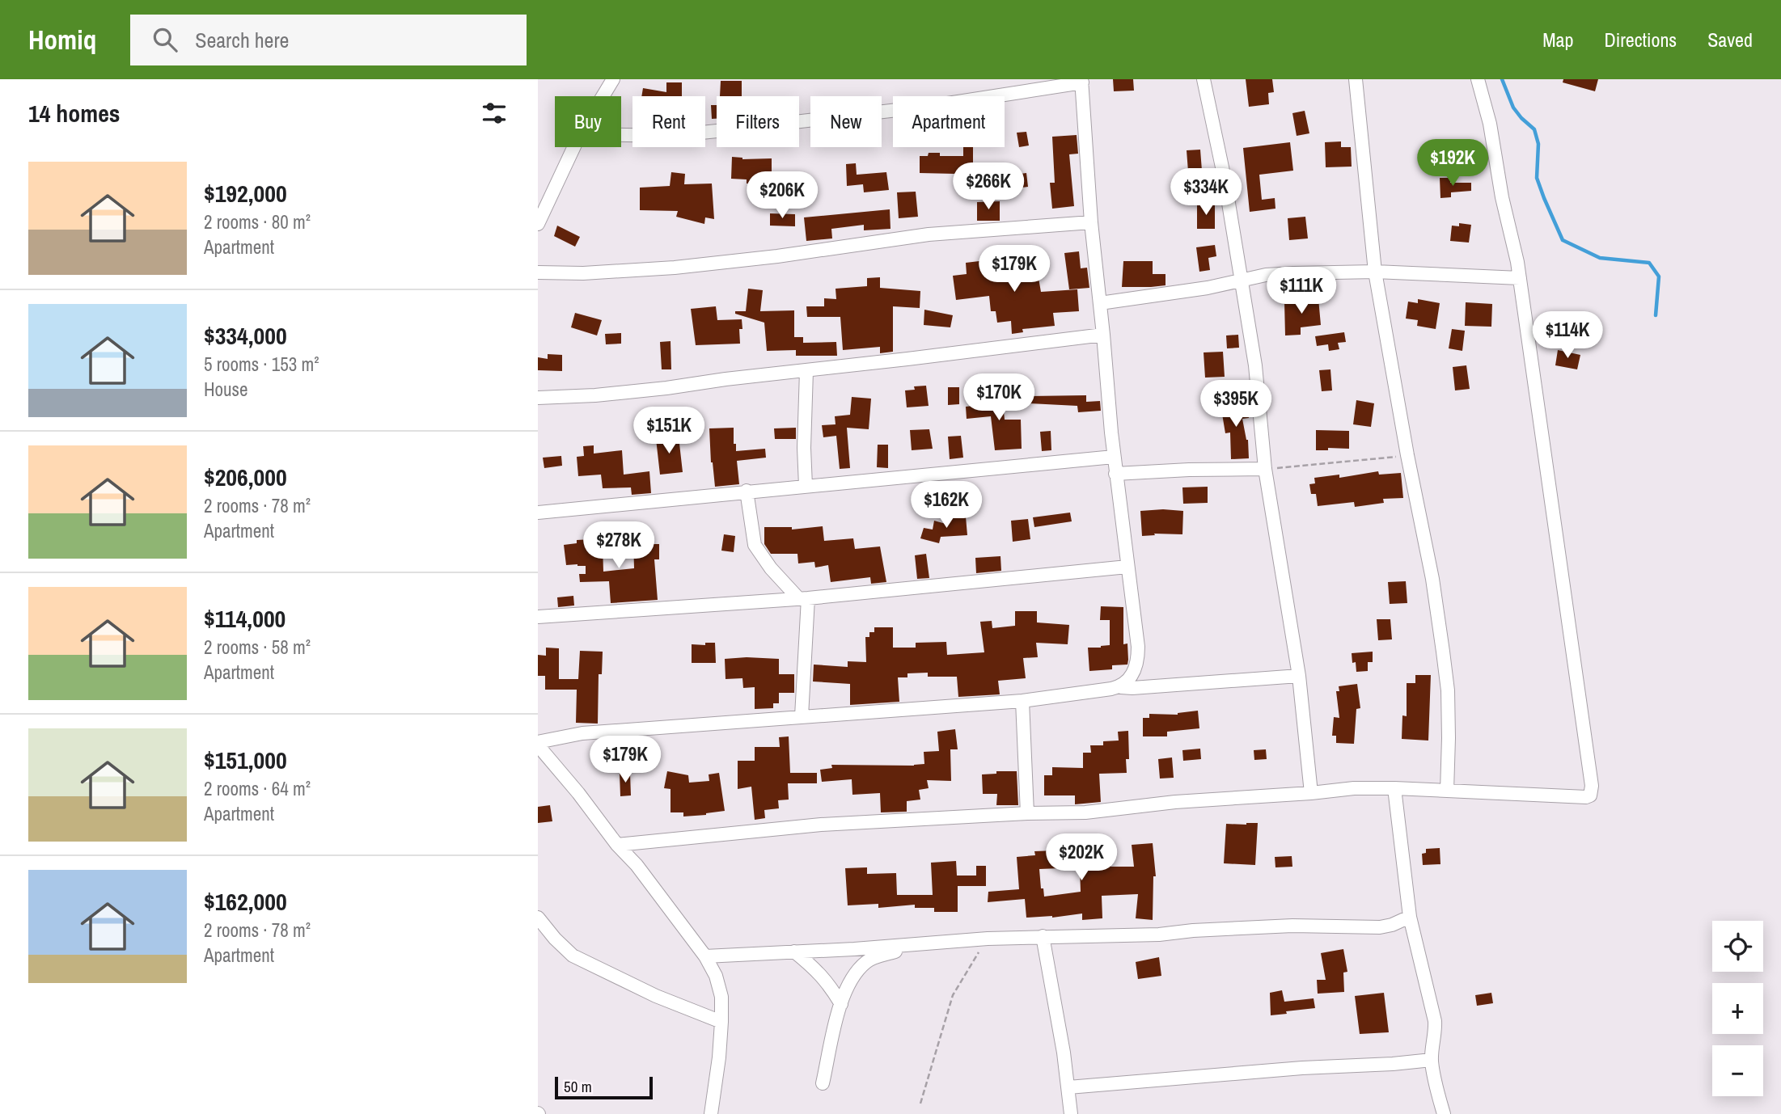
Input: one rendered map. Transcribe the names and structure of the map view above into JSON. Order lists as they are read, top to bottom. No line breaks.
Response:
{"scale_bar":"50 m","page":{"header":"Homiq","search":"Search here","nav":["Map","Directions","Saved"],"heading":"14 homes","chip":["Buy","Rent","Filters","New","Apartment"],"price":["$192K","$266K","$334K","$206K","$179K","$111K","$114K","$170K","$395K","$151K","$162K","$278K","$179K","$202K"],"list":[{"name":"$192,000","note":"2 rooms · 80 m² · Apartment"},{"name":"$334,000","note":"5 rooms · 153 m² · House"},{"name":"$206,000","note":"2 rooms · 78 m² · Apartment"},{"name":"$114,000","note":"2 rooms · 58 m² · Apartment"},{"name":"$151,000","note":"2 rooms · 64 m² · Apartment"},{"name":"$162,000","note":"2 rooms · 78 m² · Apartment"}],"map_buttons":["+","−"],"scale":"50 m"}}
